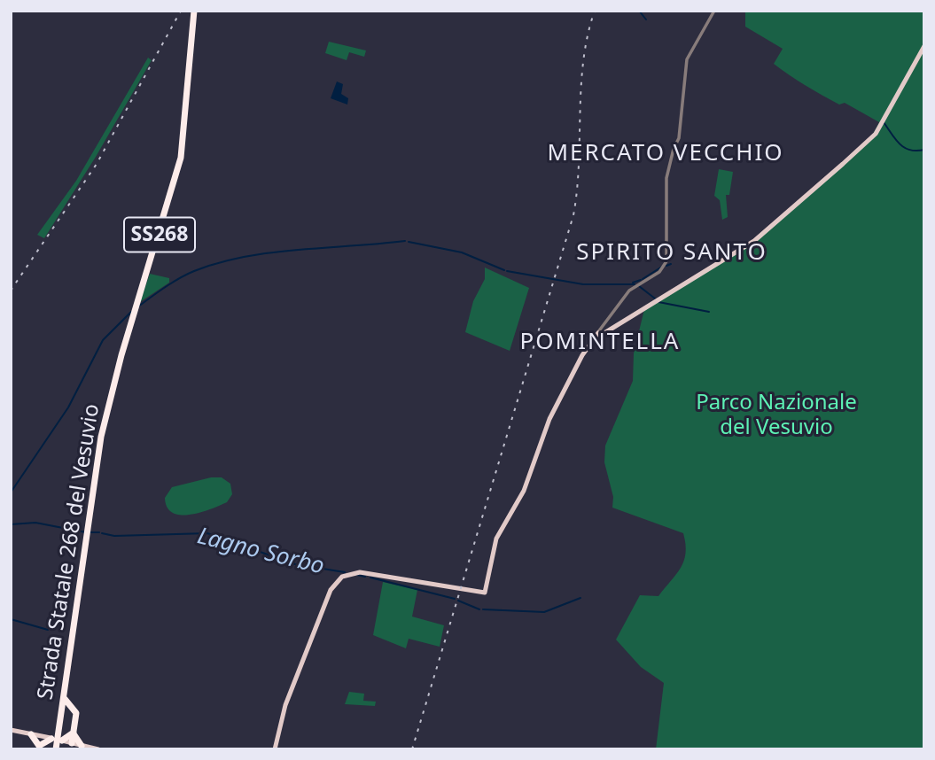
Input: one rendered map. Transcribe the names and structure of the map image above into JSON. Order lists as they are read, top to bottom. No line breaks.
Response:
{"streets":{"highway":["SS268","Strada Statale 268 del Vesuvio"]},"crossings":[["SS268","Strada Statale 268 del Vesuvio"]],"districts":["MERCATO VECCHIO","SPIRITO SANTO","POMINTELLA"],"water":["Lagno Sorbo"],"parks":["Parco Nazionale del Vesuvio"]}
